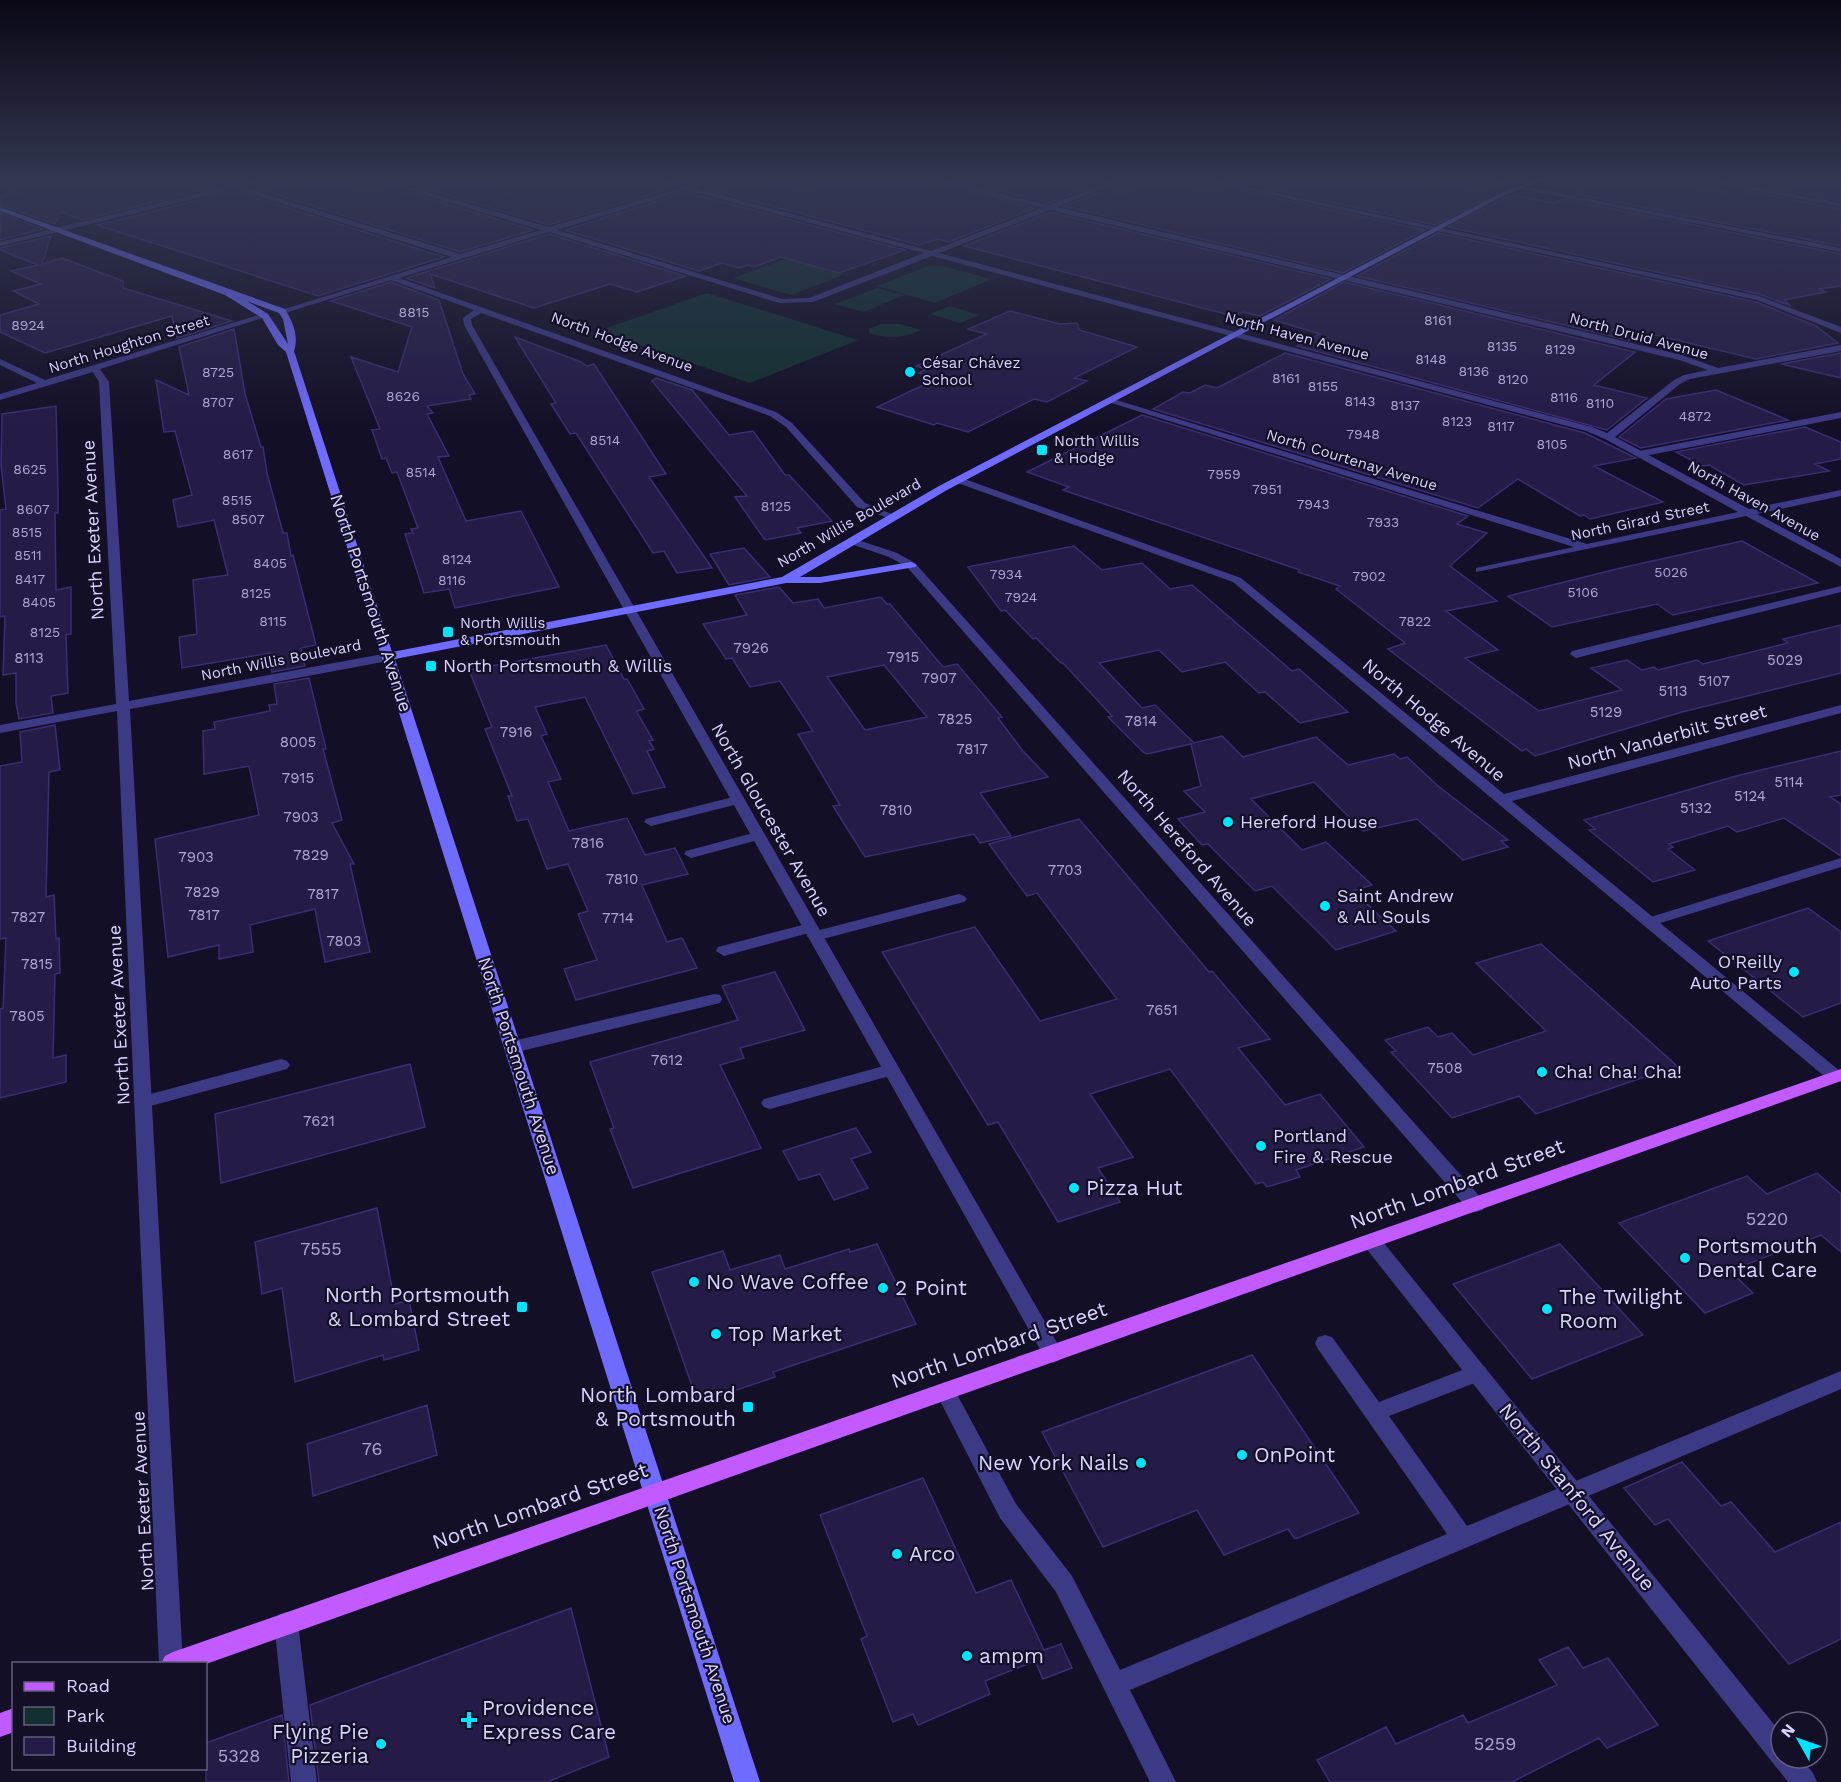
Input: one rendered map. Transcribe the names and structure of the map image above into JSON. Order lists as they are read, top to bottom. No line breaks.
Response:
{"streets":{"main road":["North Lombard Street"],"street":["North Haven Avenue","North Druid Avenue","North Hodge Avenue","North Houghton Street","North Courtenay Avenue","North Girard Street","North Willis Boulevard","North Exeter Avenue","North Portsmouth Avenue","North Vanderbilt Street","North Gloucester Avenue","North Hereford Avenue","North Stanford Avenue"]},"crossings":[["North Haven Avenue","North Girard Street"],["North Haven Avenue","North Willis Boulevard"],["North Druid Avenue","North Willis Boulevard"],["North Hodge Avenue","North Willis Boulevard"],["North Hodge Avenue","North Vanderbilt Street"],["North Hodge Avenue","North Gloucester Avenue"],["North Hodge Avenue","North Lombard Street"],["North Houghton Street","North Exeter Avenue"],["North Houghton Street","North Portsmouth Avenue"],["North Courtenay Avenue","North Girard Street"],["North Courtenay Avenue","North Willis Boulevard"],["North Willis Boulevard","North Exeter Avenue"],["North Willis Boulevard","North Portsmouth Avenue"],["North Willis Boulevard","North Gloucester Avenue"],["North Willis Boulevard","North Hereford Avenue"],["North Portsmouth Avenue","North Lombard Street"],["North Gloucester Avenue","North Lombard Street"],["North Hereford Avenue","North Lombard Street"],["North Lombard Street","North Stanford Avenue"]],"places":{"other":["César Chávez School","Hereford House","Saint Andrew & All Souls","O'Reilly Auto Parts","Cha! Cha! Cha!","Portland Fire & Rescue","Pizza Hut","Portsmouth Dental Care","No Wave Coffee","2 Point","The Twilight Room","Top Market","OnPoint","New York Nails","Arco","ampm","Flying Pie Pizzeria"],"transit":["North Willis & Hodge","North Willis & Portsmouth","North Portsmouth & Willis","North Portsmouth & Lombard Street","North Lombard & Portsmouth"],"health":["Providence Express Care"]},"house_numbers":["8815","8161","8924","8135","8129","8148","8136","8725","8161","8120","8155","8626","8116","8143","8707","8110","8137","4872","8123","8117","7948","8514","8105","8617","8625","8514","7959","7951","8515","7943","8125","8607","8507","7933","8515","8511","8124","8405","5026","7934","7902","8417","8116","5106","8125","7924","8405","8115","7822","8125","7926","7915","8113","5029","7907","5107","5113","5129","7825","7814","7916","8005","7817","7915","5114","5124","5132","7810","7903","7816","7829","7903","7703","7810","7829","7817","7817","7827","7714","7803","7815","7651","7805","7612","7508","7621","5220","7555","76","5259","5328"],"legend":["Road","Park","Building"],"north":"top left"}
